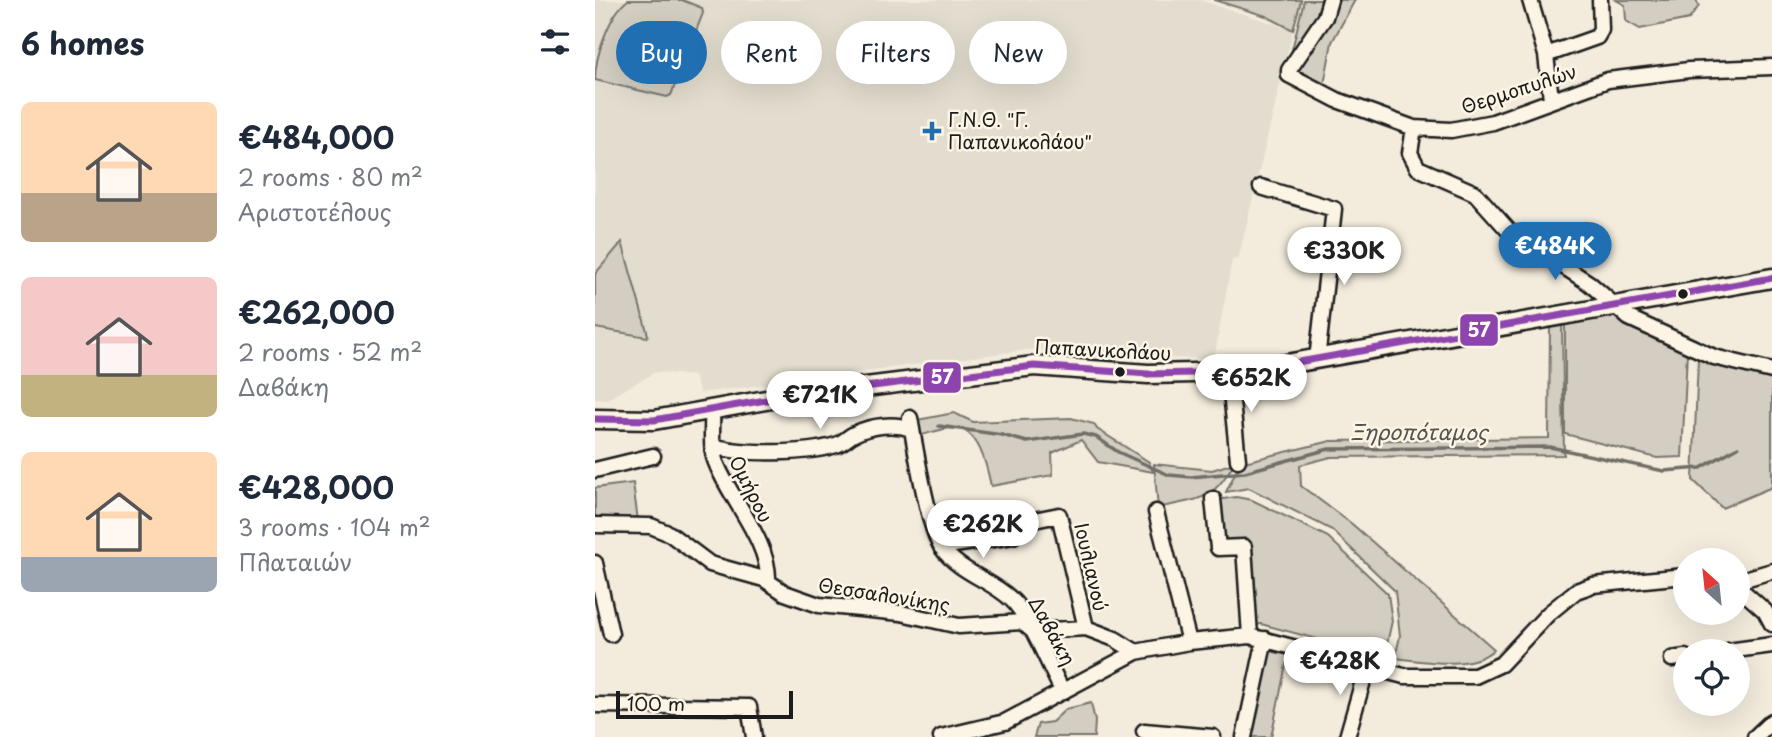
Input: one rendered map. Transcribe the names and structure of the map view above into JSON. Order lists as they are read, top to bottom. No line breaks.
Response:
{"streets":{"main road":["Παπανικολάου"],"street":["Θερμοπυλών","Ομήρου","Ιουλιανού","Θεσσαλονίκης","Δαβάκη"]},"crossings":[["Παπανικολάου","Ομήρου"],["Ομήρου","Θεσσαλονίκης"],["Ιουλιανού","Θεσσαλονίκης"],["Ιουλιανού","Δαβάκη"],["Θεσσαλονίκης","Δαβάκη"]],"water":["Ξηροπόταμος"],"places":{"health":["Γ.Ν.Θ. \"Γ. Παπανικολάου\""]},"lines":["transit line 57"],"scale_bar":"100 m","north":"top left","page":{"heading":"6 homes","chip":["Buy","Rent","Filters","New"],"list":[{"name":"€484,000","note":"2 rooms · 80 m² · Αριστοτέλους"},{"name":"€262,000","note":"2 rooms · 52 m² · Δαβάκη"},{"name":"€428,000","note":"3 rooms · 104 m² · Πλαταιών"}],"price":["€484K","€330K","€652K","€721K","€262K","€428K"],"scale":"100 m"}}
